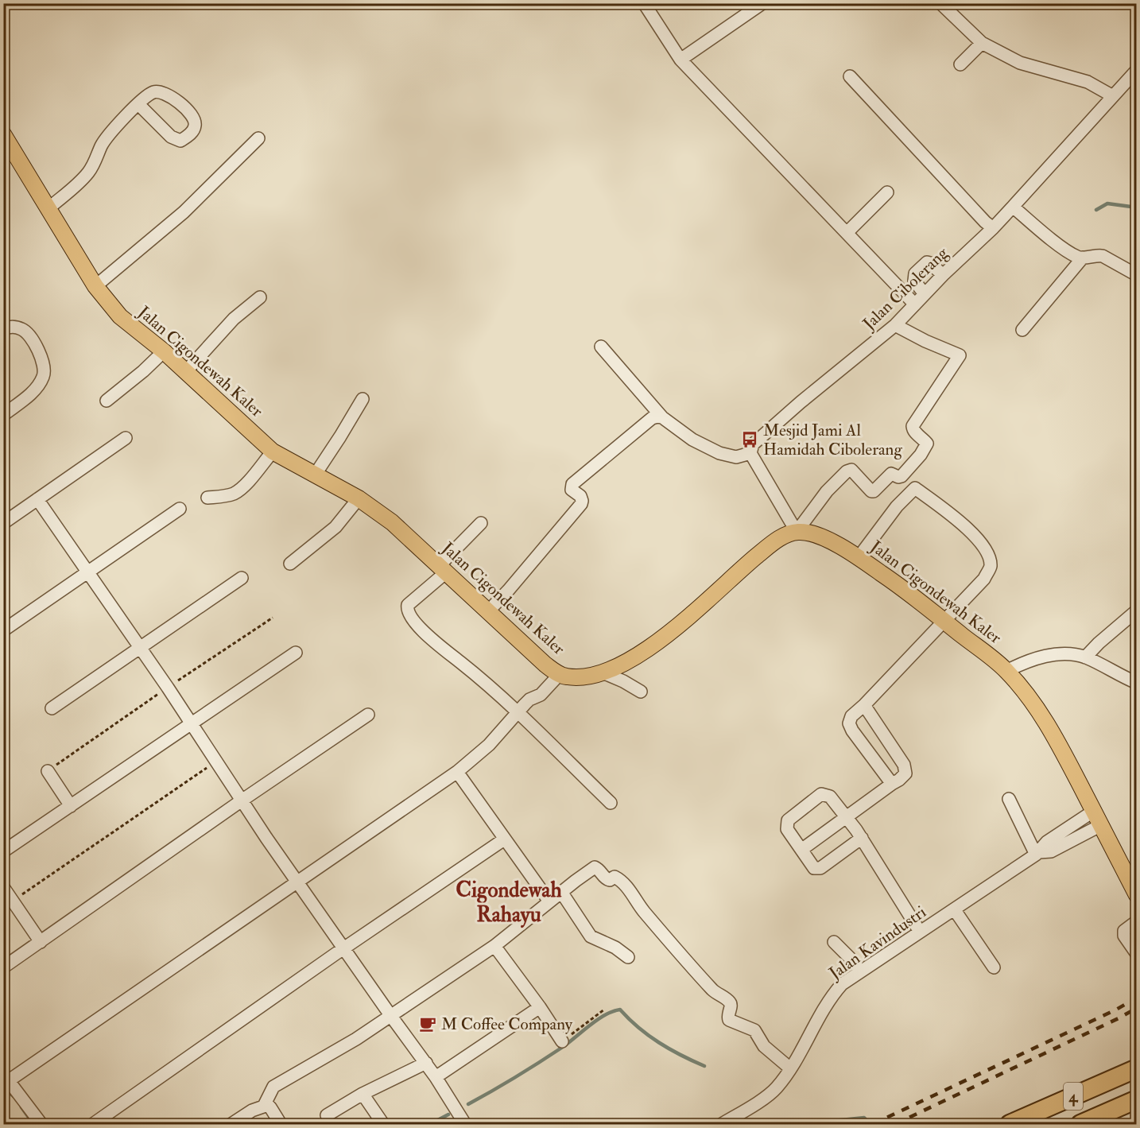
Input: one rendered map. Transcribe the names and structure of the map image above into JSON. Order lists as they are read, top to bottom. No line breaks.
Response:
{"streets":{"highway":["4"],"main road":["Jalan Cigondewah Kaler"],"street":["Jalan Cibolerang","Jalan Kavindustri"]},"crossings":[["Jalan Cigondewah Kaler","Jalan Kavindustri"]],"districts":["Cigondewah Rahayu"],"places":{"bus stop":["Mesjid Jami Al Hamidah Cibolerang"],"cafe":["M Coffee Company"]}}
